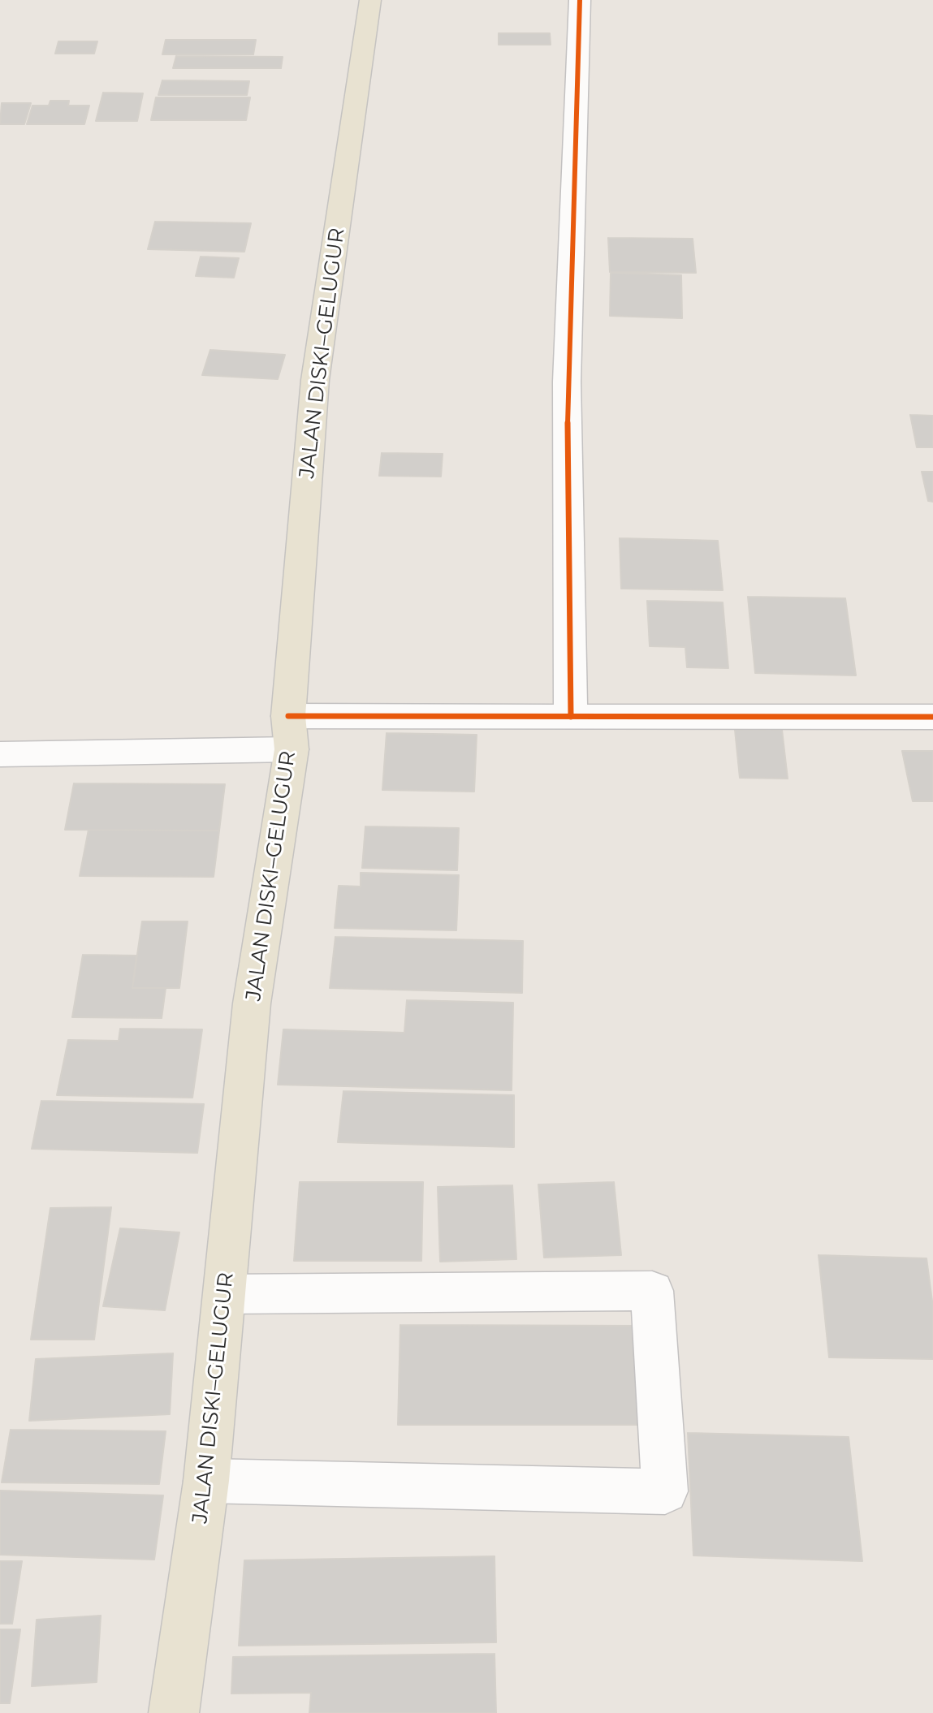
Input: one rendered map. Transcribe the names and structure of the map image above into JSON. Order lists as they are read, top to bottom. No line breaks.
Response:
{"streets":{"main road":["JALAN DISKI–GELUGUR"]}}
